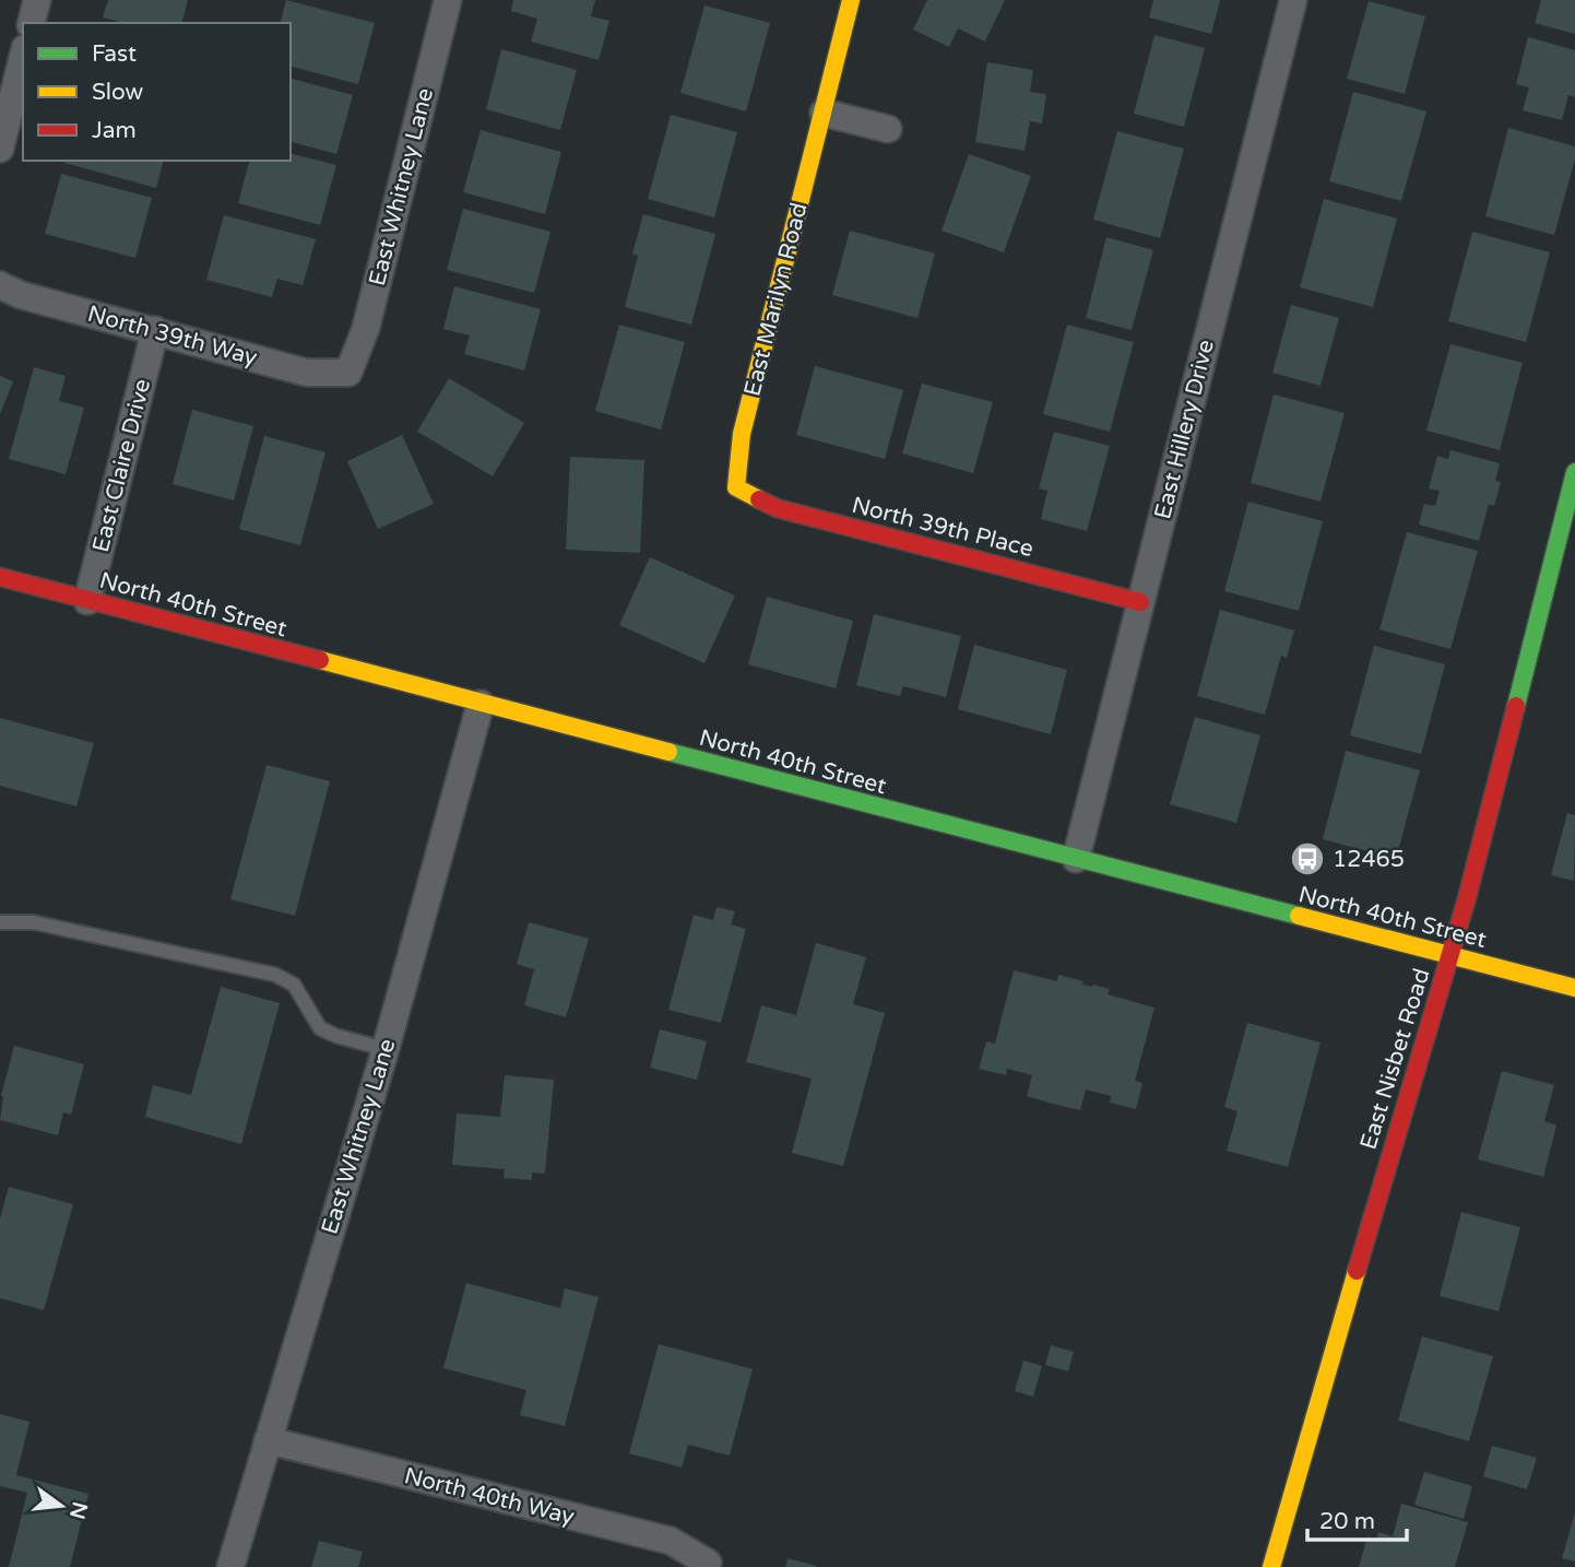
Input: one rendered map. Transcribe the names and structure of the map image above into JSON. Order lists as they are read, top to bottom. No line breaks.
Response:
{"streets":{"street":["East Whitney Lane","East Marilyn Road","North 39th Way","East Hillery Drive","East Claire Drive","North 39th Place","North 40th Street","East Nisbet Road","North 40th Way"]},"crossings":[["East Whitney Lane","North 39th Way"],["East Whitney Lane","North 40th Street"],["East Whitney Lane","North 40th Way"],["East Marilyn Road","North 39th Place"],["North 39th Way","East Claire Drive"],["East Hillery Drive","North 39th Place"],["East Hillery Drive","North 40th Street"],["East Claire Drive","North 40th Street"],["North 40th Street","East Nisbet Road"]],"places":{"bus stop":["12465"]},"legend":["Fast","Slow","Jam"],"scale_bar":"20 m","north":"right"}
